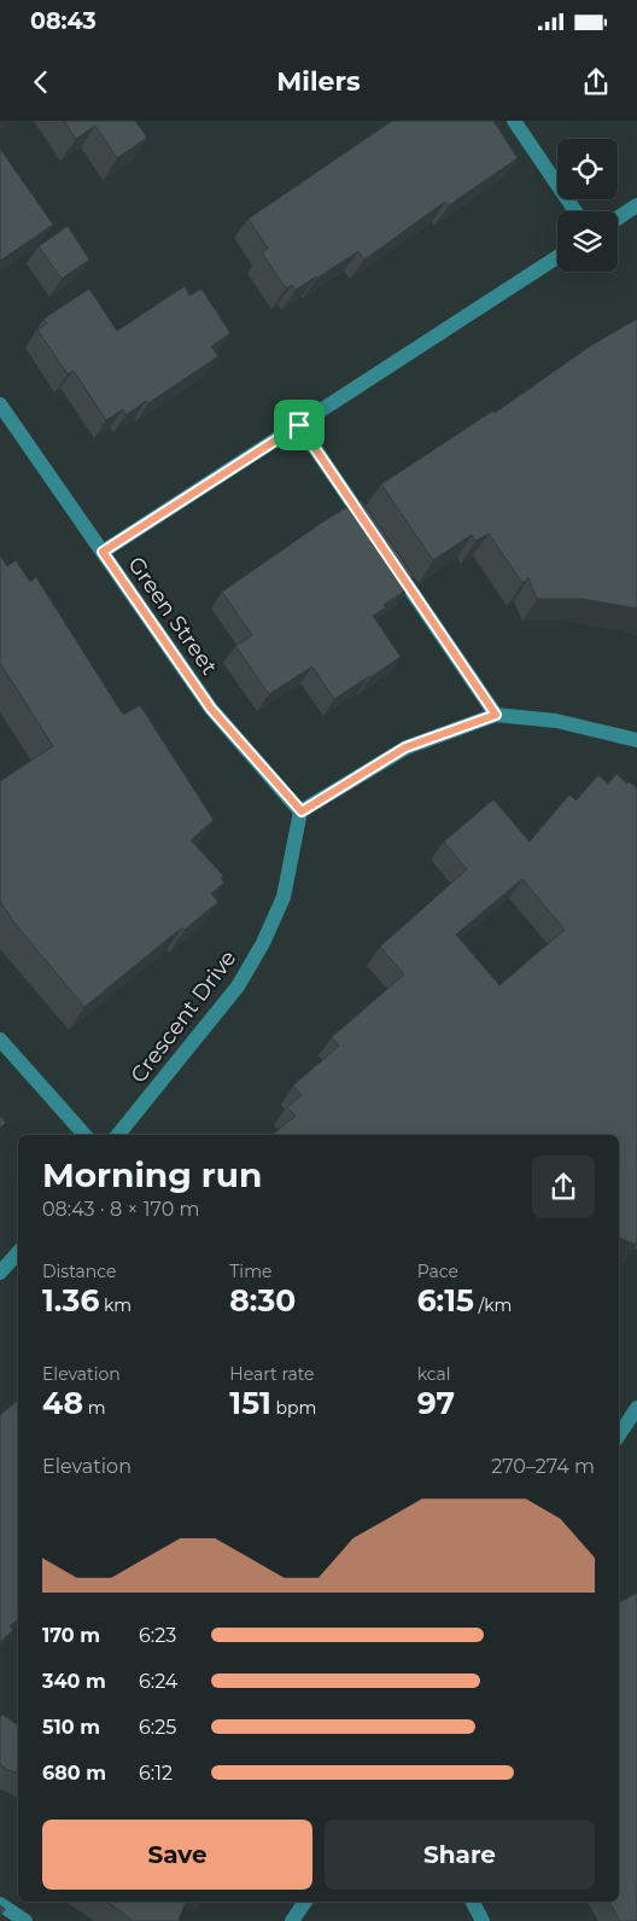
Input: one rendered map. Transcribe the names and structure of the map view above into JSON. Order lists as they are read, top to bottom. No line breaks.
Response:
{"streets":{"street":["Green Street","Crescent Drive"]},"crossings":[["Green Street","Crescent Drive"]],"page":{"status":"08:43","header":"Milers","heading":["Morning run","08:43 · 8 × 170 m"],"stats":[["Distance","1.36 km"],["Time","8:30"],["Pace","6:15 /km"],["Elevation","48 m"],["Heart rate","151 bpm"],["kcal","97"]],"chart":["Elevation","270–274 m"],"list":[{"name":"170 m","note":"6:23"},{"name":"340 m","note":"6:24"},{"name":"510 m","note":"6:25"},{"name":"680 m","note":"6:12"}],"buttons":["Save","Share"]}}
